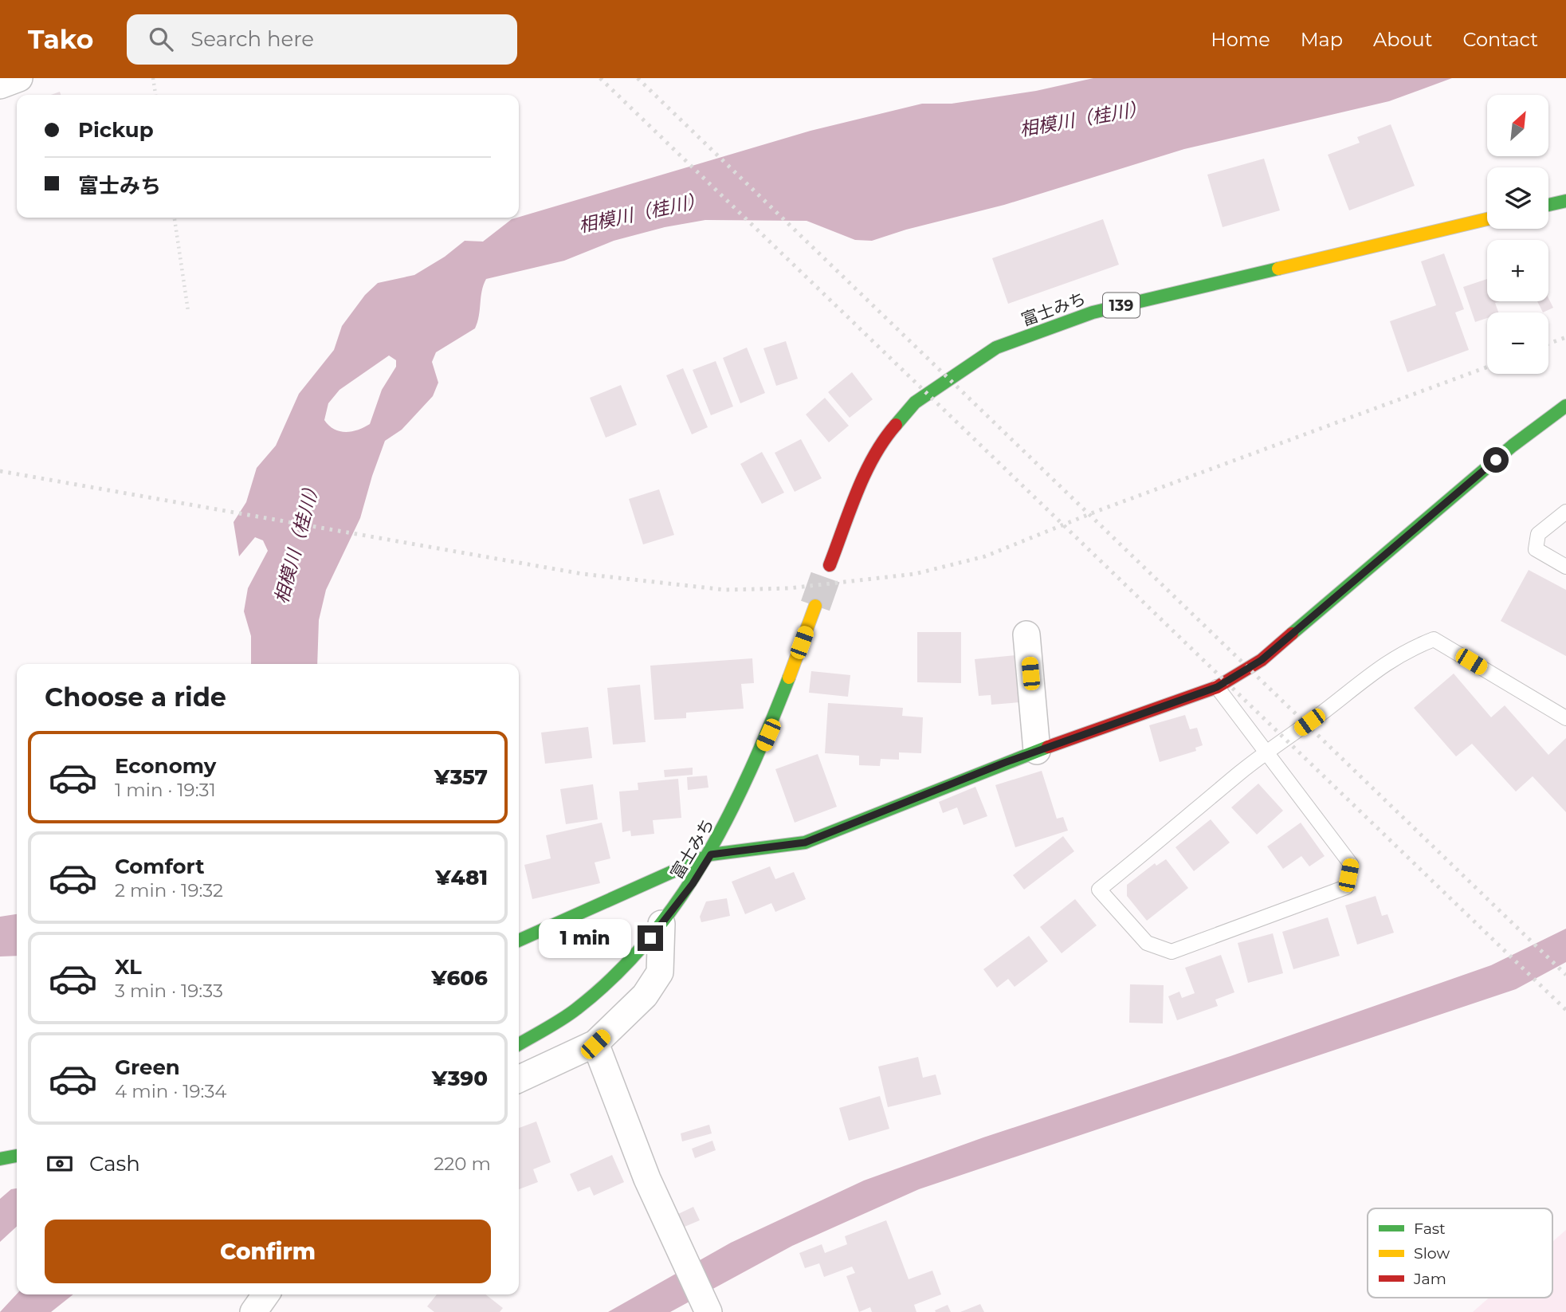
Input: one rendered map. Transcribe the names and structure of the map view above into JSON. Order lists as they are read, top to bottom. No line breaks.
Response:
{"streets":{"main road":["139","富士みち"]},"water":["相模川（桂川）"],"legend":["Fast","Slow","Jam"],"north":"top right","page":{"header":"Tako","search":"Search here","nav":["Home","Map","About","Contact"],"map_buttons":["+","−"],"banner":["Pickup","富士みち"],"heading":"Choose a ride","list":[{"name":"Economy","note":"1 min · 19:31","value":"¥357"},{"name":"Comfort","note":"2 min · 19:32","value":"¥481"},{"name":"XL","note":"3 min · 19:33","value":"¥606"},{"name":"Green","note":"4 min · 19:34","value":"¥390"}],"bubble":"1 min","pay":["Cash","220 m"],"buttons":"Confirm"}}
